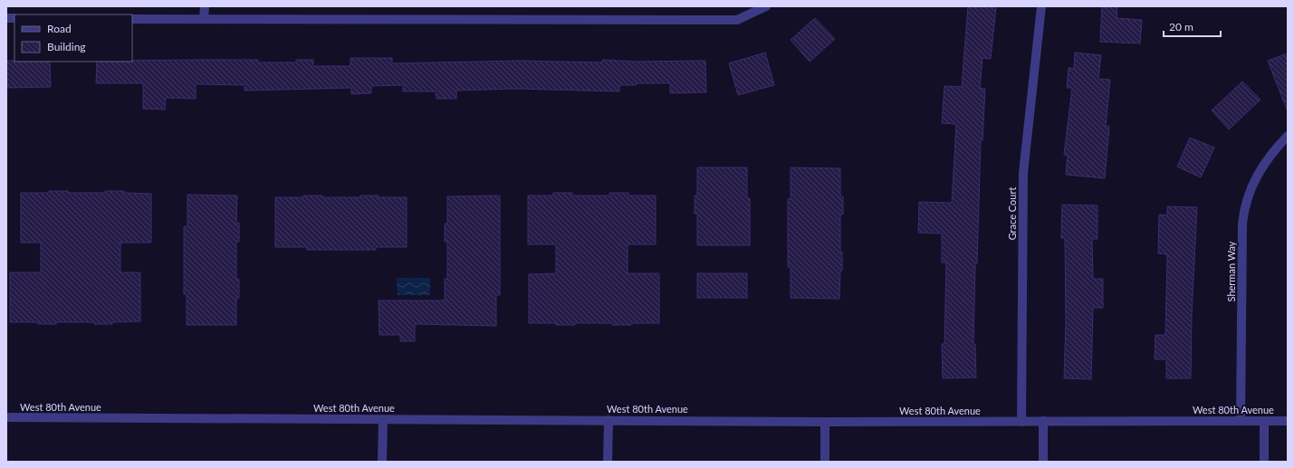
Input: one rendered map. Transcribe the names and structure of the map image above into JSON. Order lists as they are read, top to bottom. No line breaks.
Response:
{"streets":{"street":["Grace Court","Sherman Way","West 80th Avenue"]},"crossings":[["Grace Court","West 80th Avenue"],["Sherman Way","West 80th Avenue"]],"legend":["Road","Building"],"scale_bar":"20 m"}
